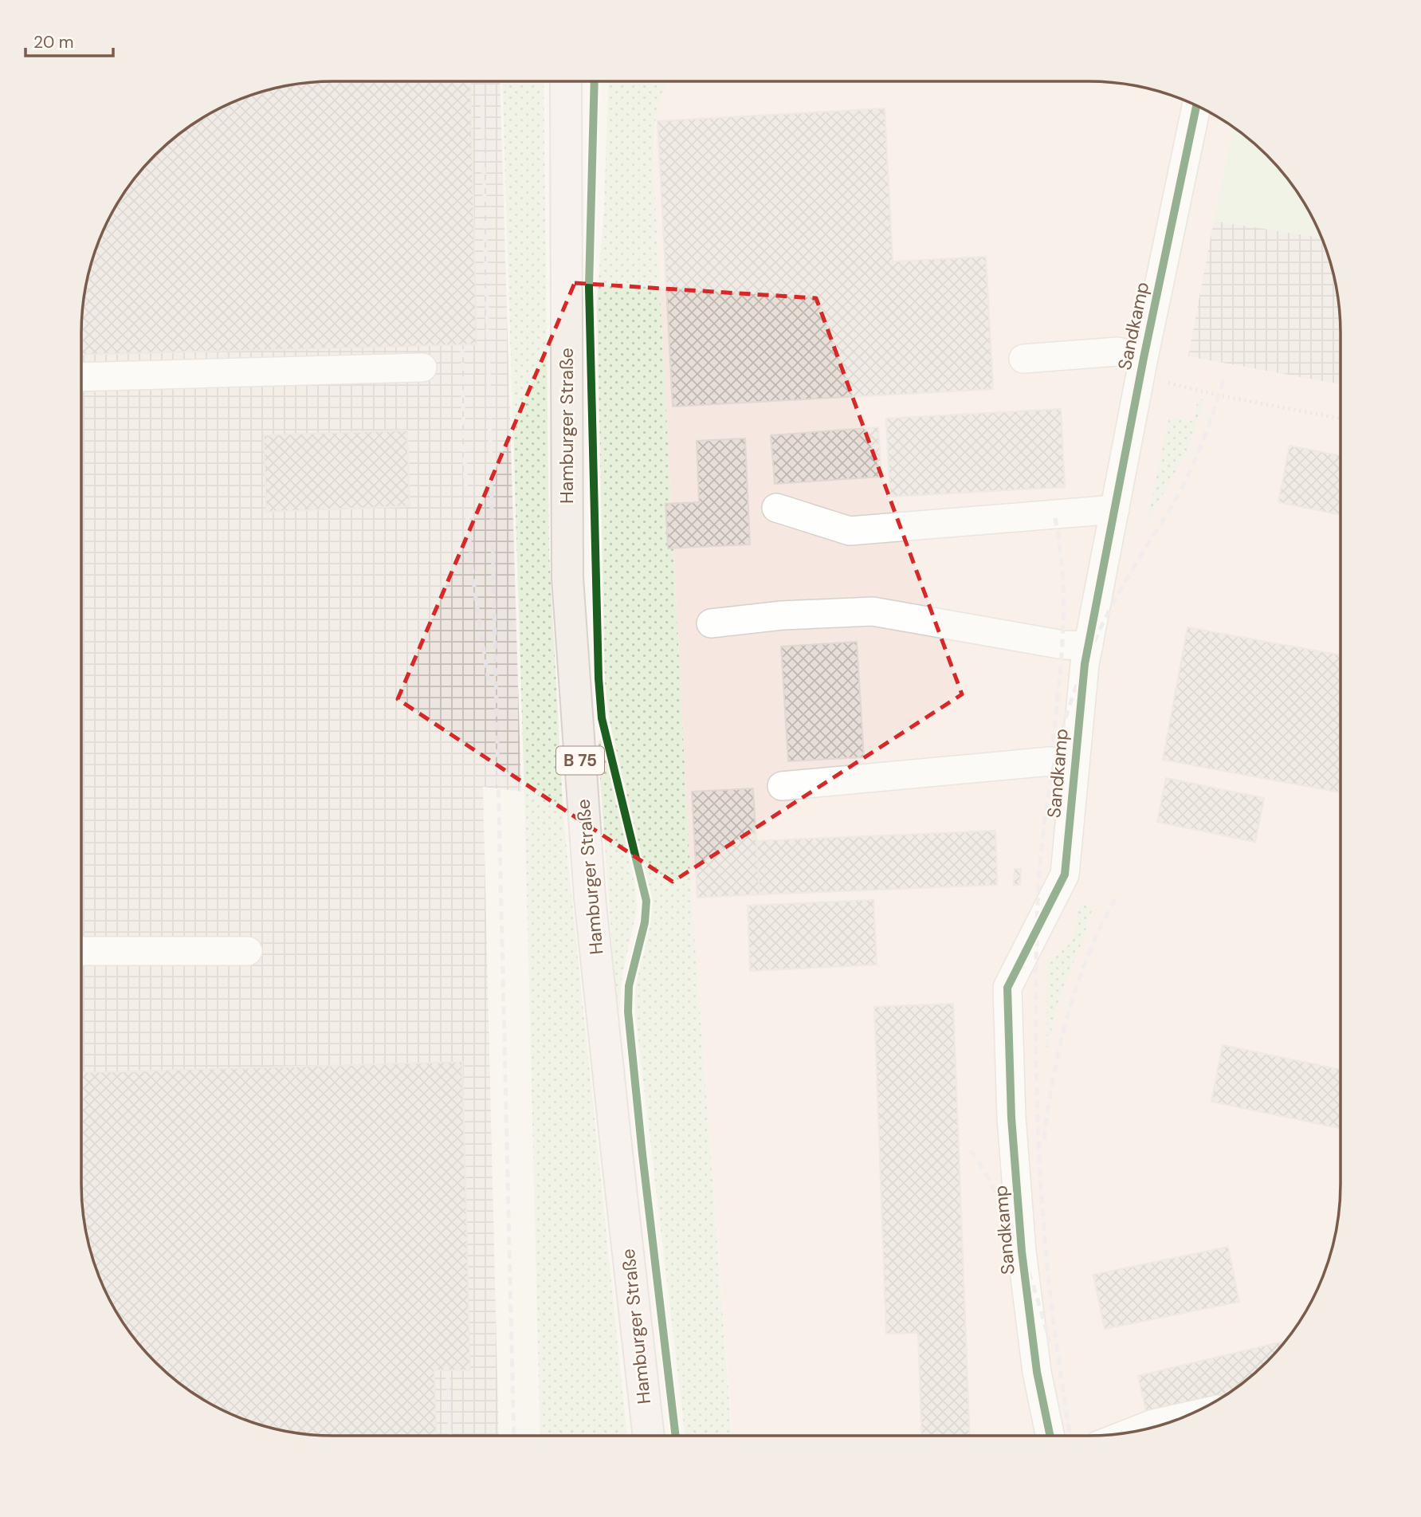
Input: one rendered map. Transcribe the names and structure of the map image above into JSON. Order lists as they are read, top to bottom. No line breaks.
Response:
{"streets":{"main road":["Hamburger Straße","B 75"],"street":["Sandkamp"]},"scale_bar":"20 m"}
